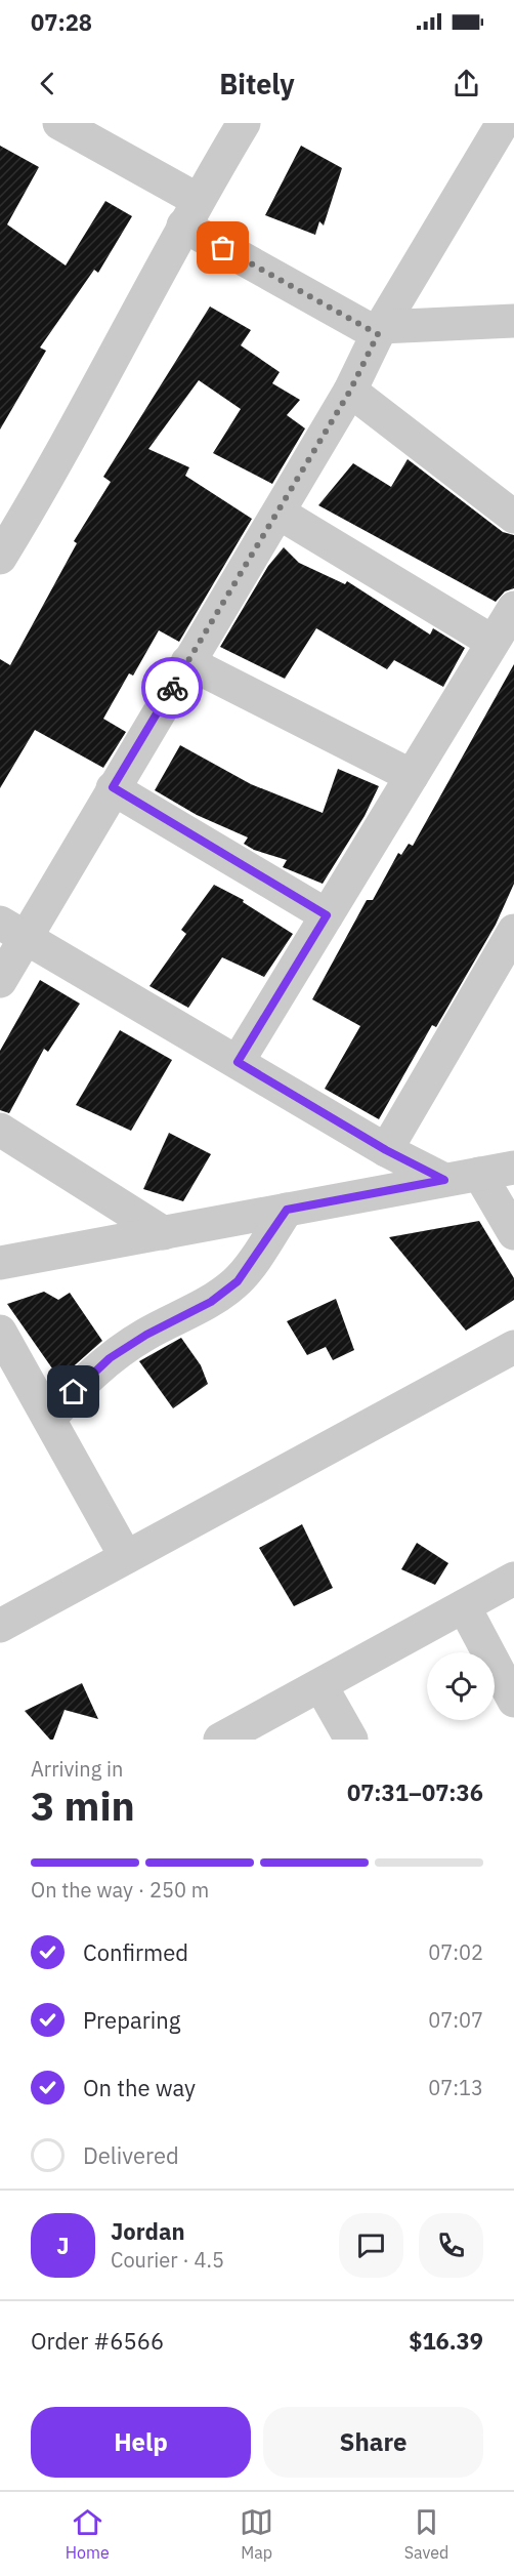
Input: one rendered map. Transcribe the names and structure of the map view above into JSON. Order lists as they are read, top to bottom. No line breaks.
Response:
{"page":{"status":"07:28","header":"Bitely","heading":["3 min","Arriving in","07:31–07:36"],"panel":["Jordan","Courier · 4.5","Order #6566","$16.39"],"bar":"On the way · 250 m","list":[["Confirmed","07:02"],["Preparing","07:07"],["On the way","07:13"],"Delivered"],"round":"J","buttons":["Help","Share"],"tabs":["Home","Map","Saved"]}}
